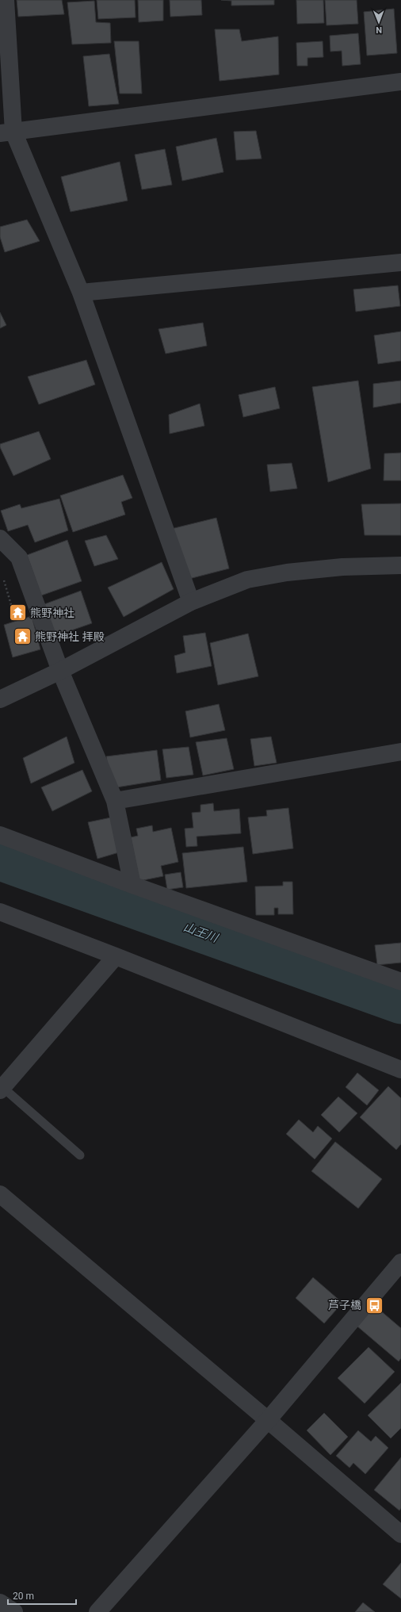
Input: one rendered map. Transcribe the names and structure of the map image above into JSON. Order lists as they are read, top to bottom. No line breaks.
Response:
{"water":["山王川"],"places":{"temple":["熊野神社","熊野神社 拝殿"],"bus stop":["芦子橋"]},"scale_bar":"20 m","north":"bottom"}
